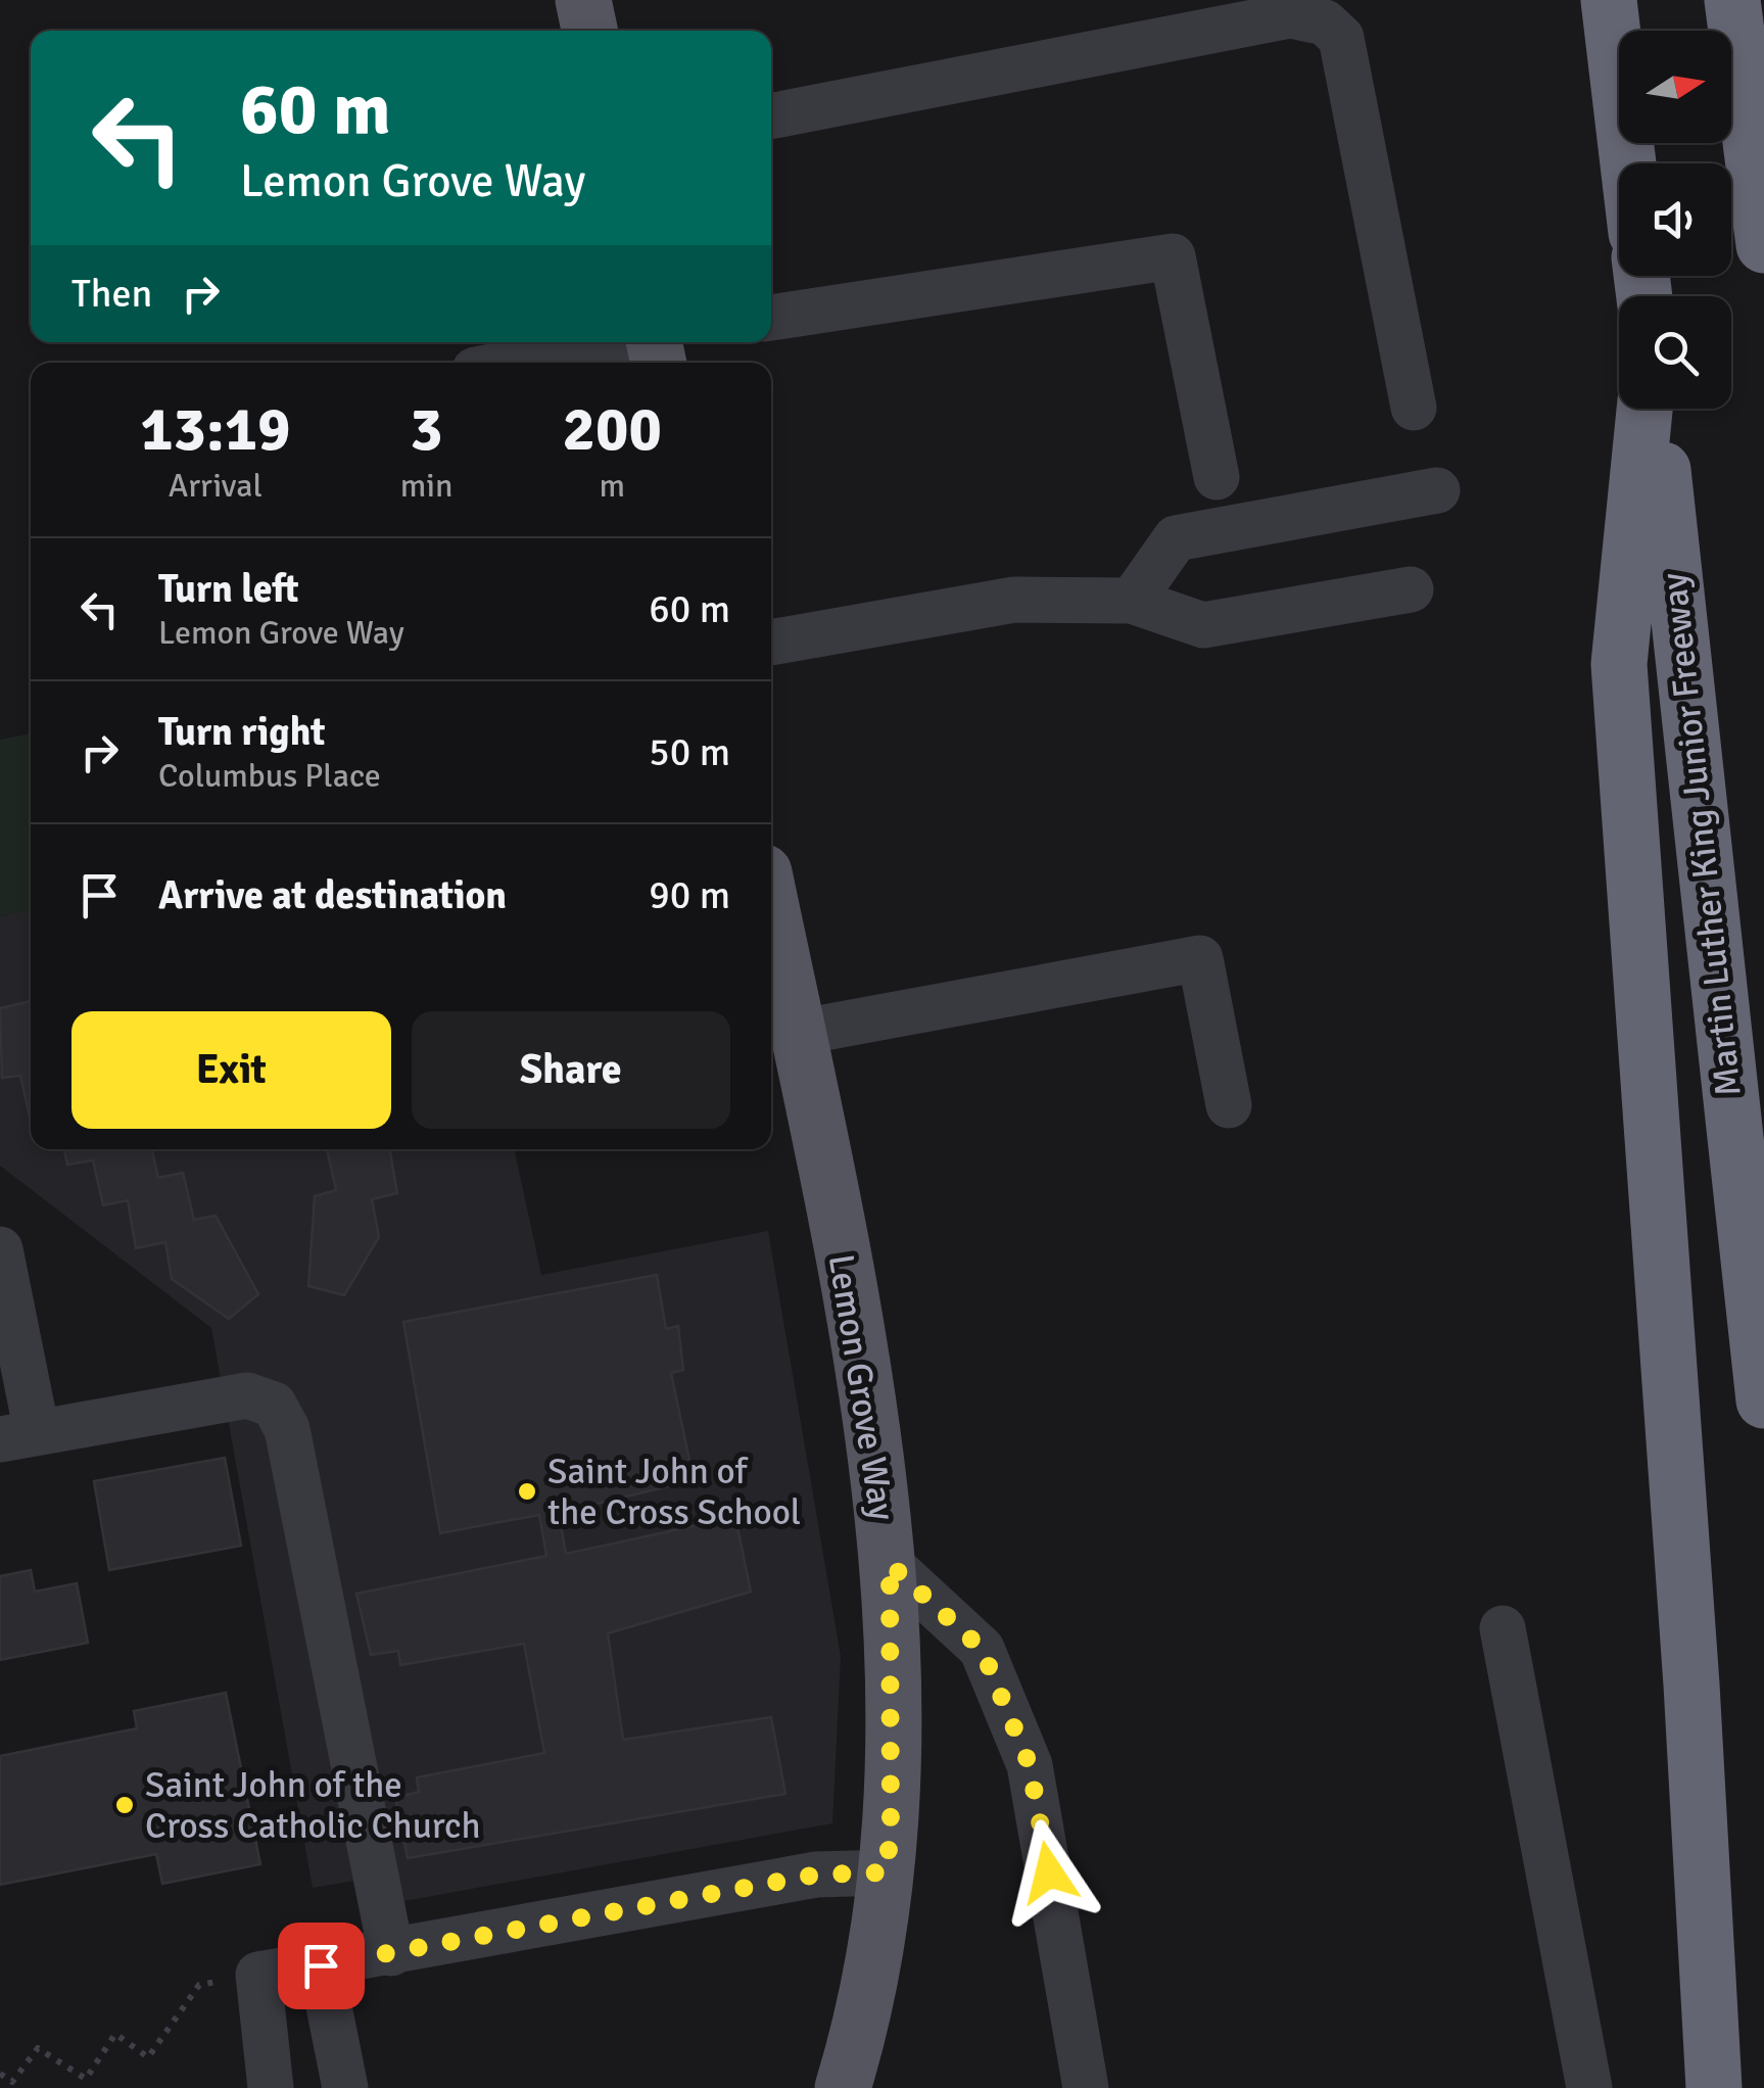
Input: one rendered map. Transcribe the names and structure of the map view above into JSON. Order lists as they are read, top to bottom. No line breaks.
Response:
{"streets":{"highway":["Martin Luther King Junior Freeway"],"main road":["Lemon Grove Way"]},"places":["Saint John of the Cross School","Saint John of the Cross Catholic Church"],"north":"right","page":{"turn":["60 m","Lemon Grove Way"],"then":"Then","eta":["13:19","Arrival","3","min","200","m"],"list":[{"name":"Turn left","note":"Lemon Grove Way","value":"60 m"},{"name":"Turn right","note":"Columbus Place","value":"50 m"},{"name":"Arrive at destination","value":"90 m"}],"buttons":["Exit","Share"]}}
